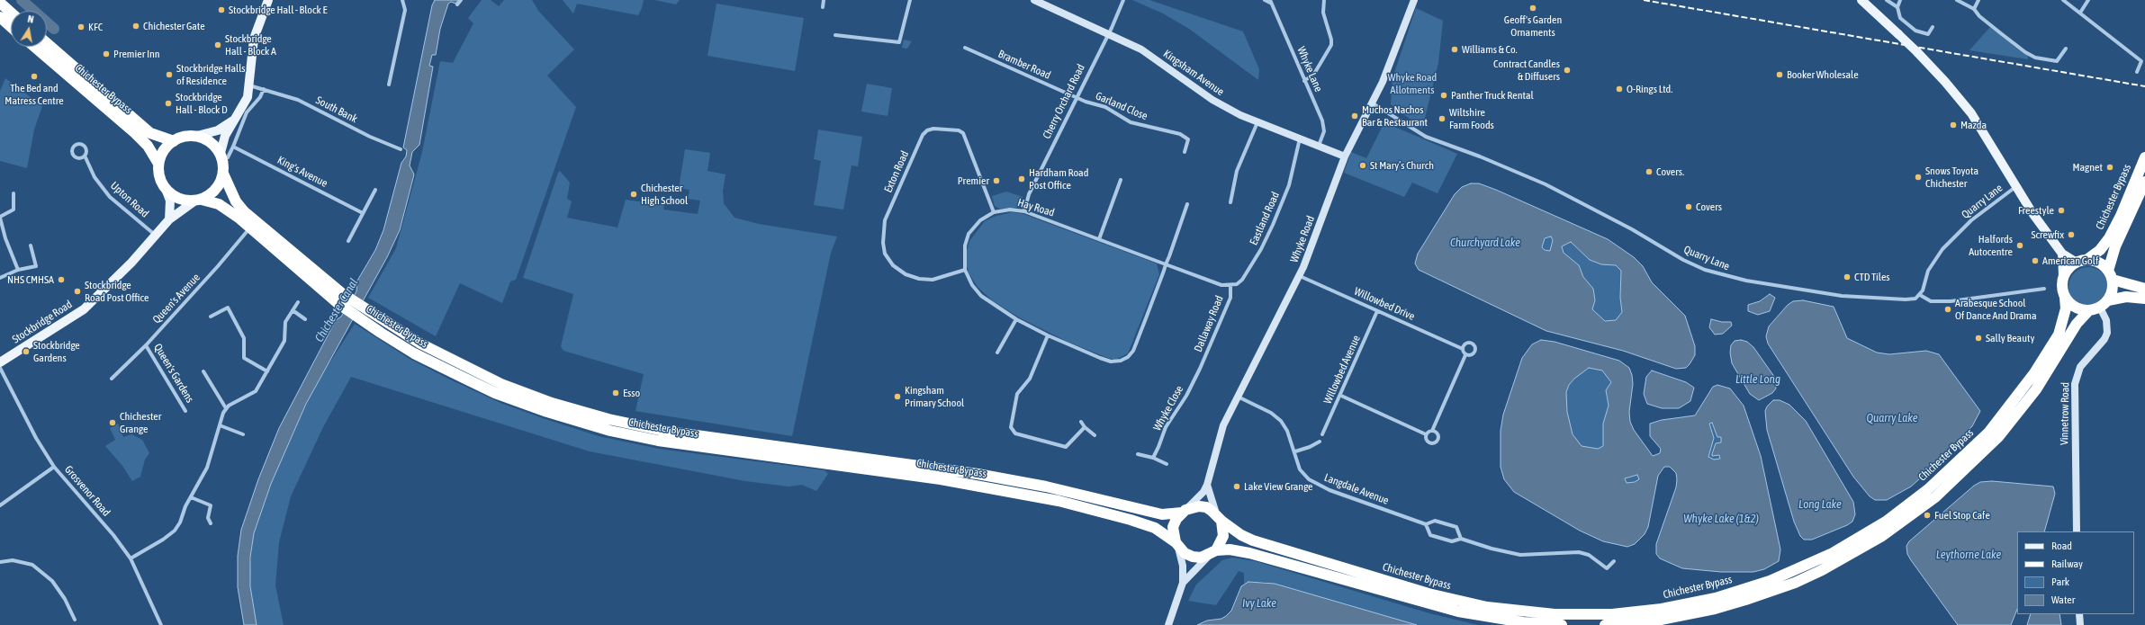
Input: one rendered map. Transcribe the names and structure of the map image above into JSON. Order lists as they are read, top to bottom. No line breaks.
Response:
{"streets":{"highway":["Chichester Bypass"],"main road":["Kingsham Avenue","Whyke Road","Stockbridge Road","Vinnetrow Road"],"street":["Bramber Road","Whyke Lane","Cherry Orchard Road","Garland Close","South Bank","King's Avenue","Exton Road","Upton Road","Quarry Lane","Hay Road","Eastland Road","Queen's Avenue","Willowbed Drive","Dallaway Road","Willowbed Avenue","Queen's Gardens","Whyke Close","Langdale Avenue","Grosvenor Road"]},"crossings":[["Bramber Road","Cherry Orchard Road"],["Bramber Road","Garland Close"],["Whyke Lane","Kingsham Avenue"],["Kingsham Avenue","Cherry Orchard Road"],["Kingsham Avenue","Eastland Road"],["Kingsham Avenue","Whyke Road"],["Chichester Bypass","Whyke Road"],["Chichester Bypass","Queen's Avenue"],["Chichester Bypass","Stockbridge Road"],["Chichester Bypass","Vinnetrow Road"],["Cherry Orchard Road","Garland Close"],["Cherry Orchard Road","Hay Road"],["Exton Road","Hay Road"],["Upton Road","Stockbridge Road"],["Quarry Lane","Whyke Road"],["Hay Road","Eastland Road"],["Hay Road","Dallaway Road"],["Eastland Road","Dallaway Road"],["Whyke Road","Willowbed Drive"],["Whyke Road","Langdale Avenue"],["Queen's Avenue","Queen's Gardens"],["Willowbed Drive","Willowbed Avenue"],["Dallaway Road","Whyke Close"]],"water":["Churchyard Lake","Chichester Canal","Little Long","Quarry Lake","Long Lake","Whyke Lake (1&2)","Leythorne Lake","Ivy Lake"],"parks":["Whyke Road Allotments"],"places":["Geoff's Garden Ornaments","Stockbridge Hall - Block E","Chichester Gate","KFC","Stockbridge Hall - Block A","Williams & Co.","Premier Inn","Contract Candles & Diffusers","Stockbridge Halls of Residence","Booker Wholesale","The Bed and Matress Centre","O-Rings Ltd.","Panther Truck Rental","Stockbridge Hall - Block D","Muchos Nachos Bar & Restaurant","Wiltshire Farm Foods","Mazda","St Mary’s Church","Magnet","Covers.","Snows Toyota Chichester","Hardham Road Post Office","Premier","Chichester High School","Covers","Freestyle","Screwfix","Halfords Autocentre","American Golf","CTD Tiles","NHS CMHSA","Stockbridge Road Post Office","Arabesque School Of Dance And Drama","Sally Beauty","Stockbridge Gardens","Esso","Kingsham Primary School","Chichester Grange","Lake View Grange","Fuel Stop Cafe"],"legend":["Road","Railway","Park","Water"],"north":"top"}
